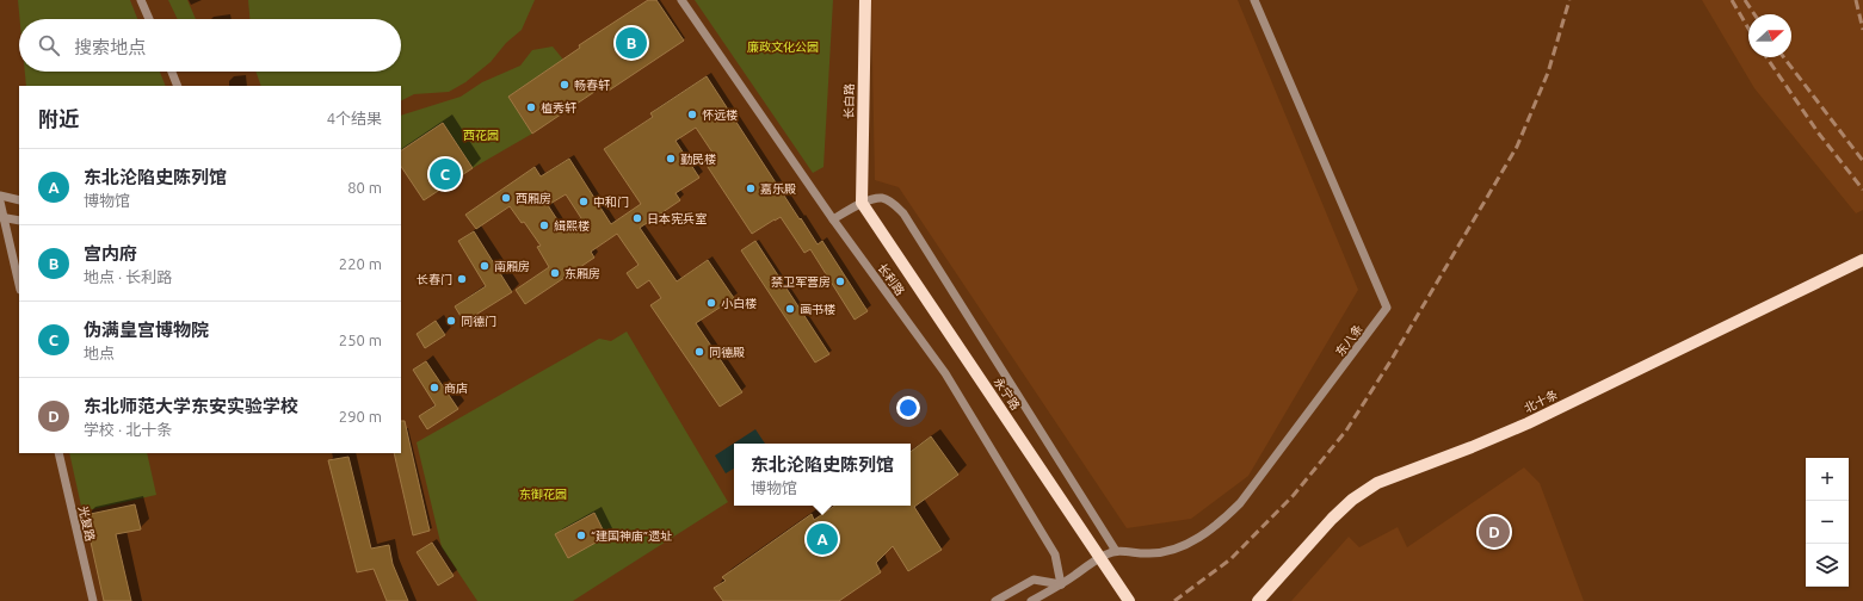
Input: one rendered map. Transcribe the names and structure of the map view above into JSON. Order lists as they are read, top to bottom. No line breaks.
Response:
{"streets":{"main road":["长白路","永宁路","北十条"],"street":["长利路","东八条","光复路"]},"crossings":[["长白路","永宁路"],["长利路","东八条"]],"parks":["廉政文化公园","西花园","东御花园"],"places":["畅春轩","植秀轩","怀远楼","勤民楼","嘉乐殿","西厢房","中和门","日本宪兵室","緝熙楼","南厢房","东厢房","长春门","禁卫军营房","小白楼","画书楼","同德门","同德殿","商店","“建国神庙”遗址"],"north":"right","page":{"search":"搜索地点","pins":["B","C","D","A"],"heading":["附近","4个结果"],"list":[{"mark":"A","name":"东北沦陷史陈列馆","note":"博物馆","value":"80 m"},{"mark":"B","name":"宫内府","note":"地点 · 长利路","value":"220 m"},{"mark":"C","name":"伪满皇宫博物院","note":"地点","value":"250 m"},{"mark":"D","name":"东北师范大学东安实验学校","note":"学校 · 北十条","value":"290 m"}],"popup":["东北沦陷史陈列馆","博物馆"],"map_buttons":["+","−"]}}
